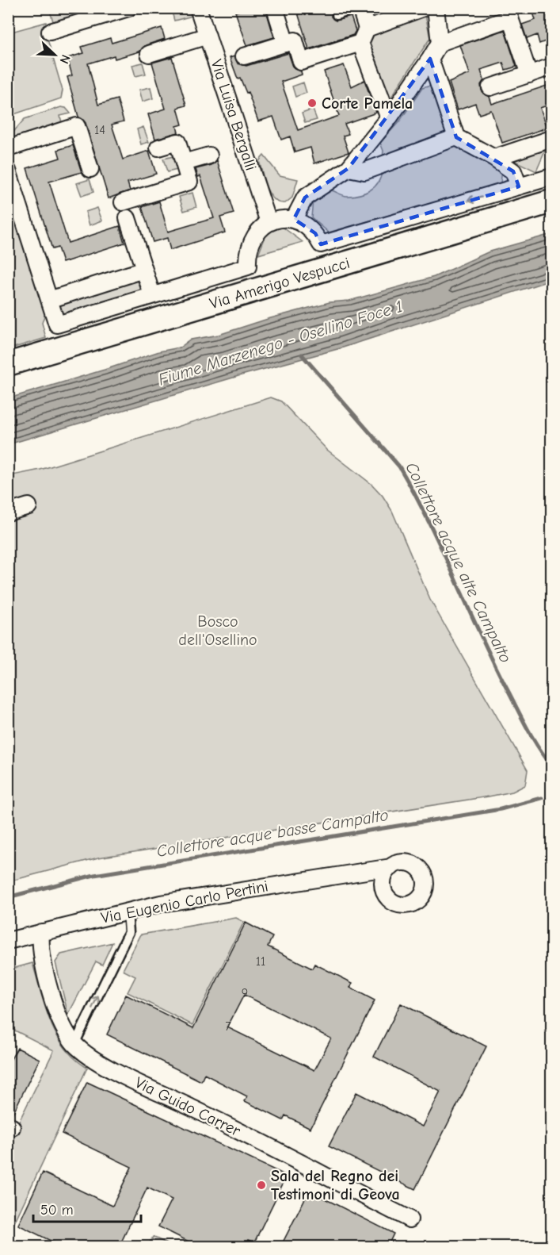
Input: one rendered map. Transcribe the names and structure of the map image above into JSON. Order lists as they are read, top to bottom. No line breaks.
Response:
{"streets":{"main road":["Via Amerigo Vespucci"],"street":["Via Luisa Bergalli","Via Eugenio Carlo Pertini","Via Guido Carrer"]},"crossings":[["Via Eugenio Carlo Pertini","Via Guido Carrer"]],"water":["Fiume Marzenego - Osellino Foce 1","Collettore acque alte Campalto","Collettore acque basse Campalto"],"parks":["Bosco dell'Osellino"],"places":["Corte Pamela","Sala del Regno dei Testimoni di Geova"],"house_numbers":["14","11","9","7"],"scale_bar":"50 m","north":"bottom right"}
